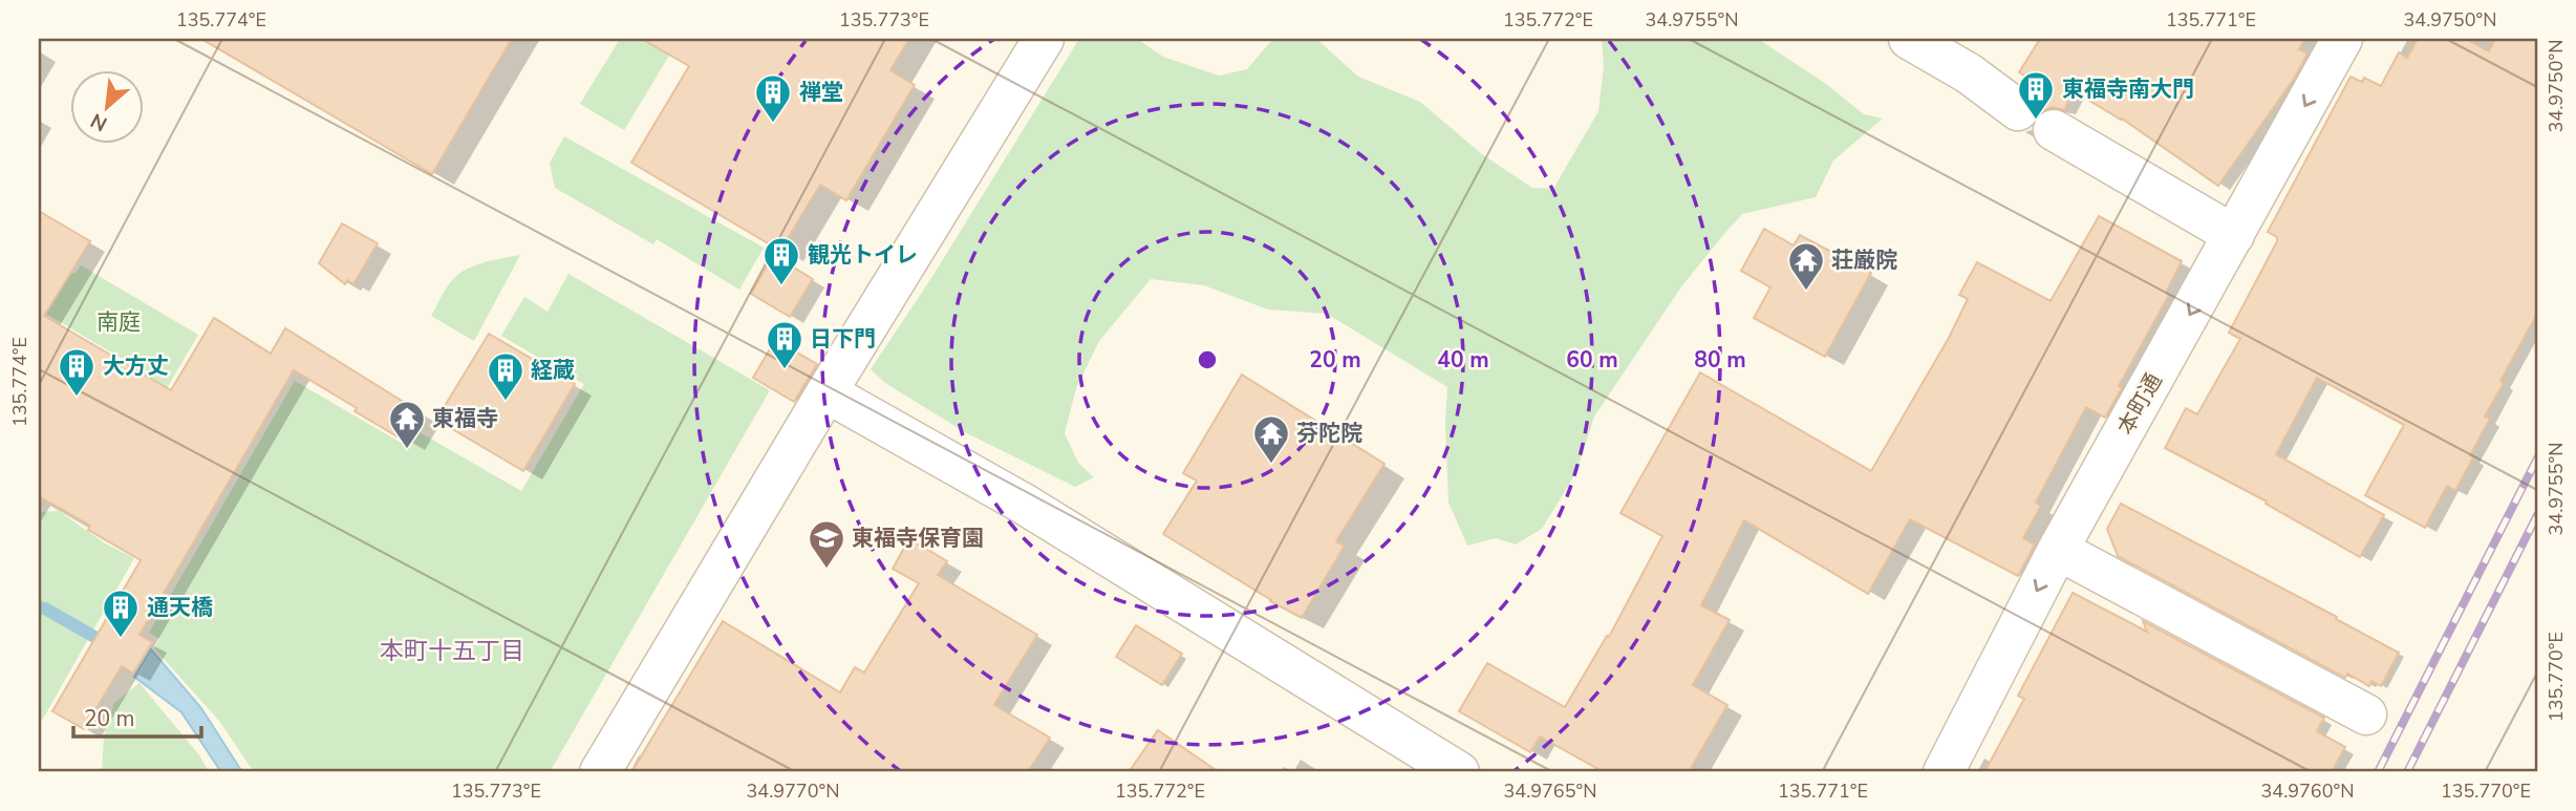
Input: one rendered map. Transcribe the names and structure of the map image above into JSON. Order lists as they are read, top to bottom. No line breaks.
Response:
{"streets":{"street":["本町通"]},"one_way":["本町通"],"districts":["本町十五丁目"],"parks":["南庭"],"places":{"building":["東福寺南大門","禅堂","観光トイレ","日下門","大方丈","経蔵","通天橋"],"temple":["荘厳院","東福寺","芬陀院"],"school or university":["東福寺保育園"]},"scale_bar":"20 m","north":"bottom left","coordinates":["135.774°E","135.773°E","135.772°E","34.9755°N","135.771°E","34.9750°N","135.770°E","34.9770°N","34.9765°N","34.9760°N"],"rings":["20 m","40 m","60 m","80 m"]}
